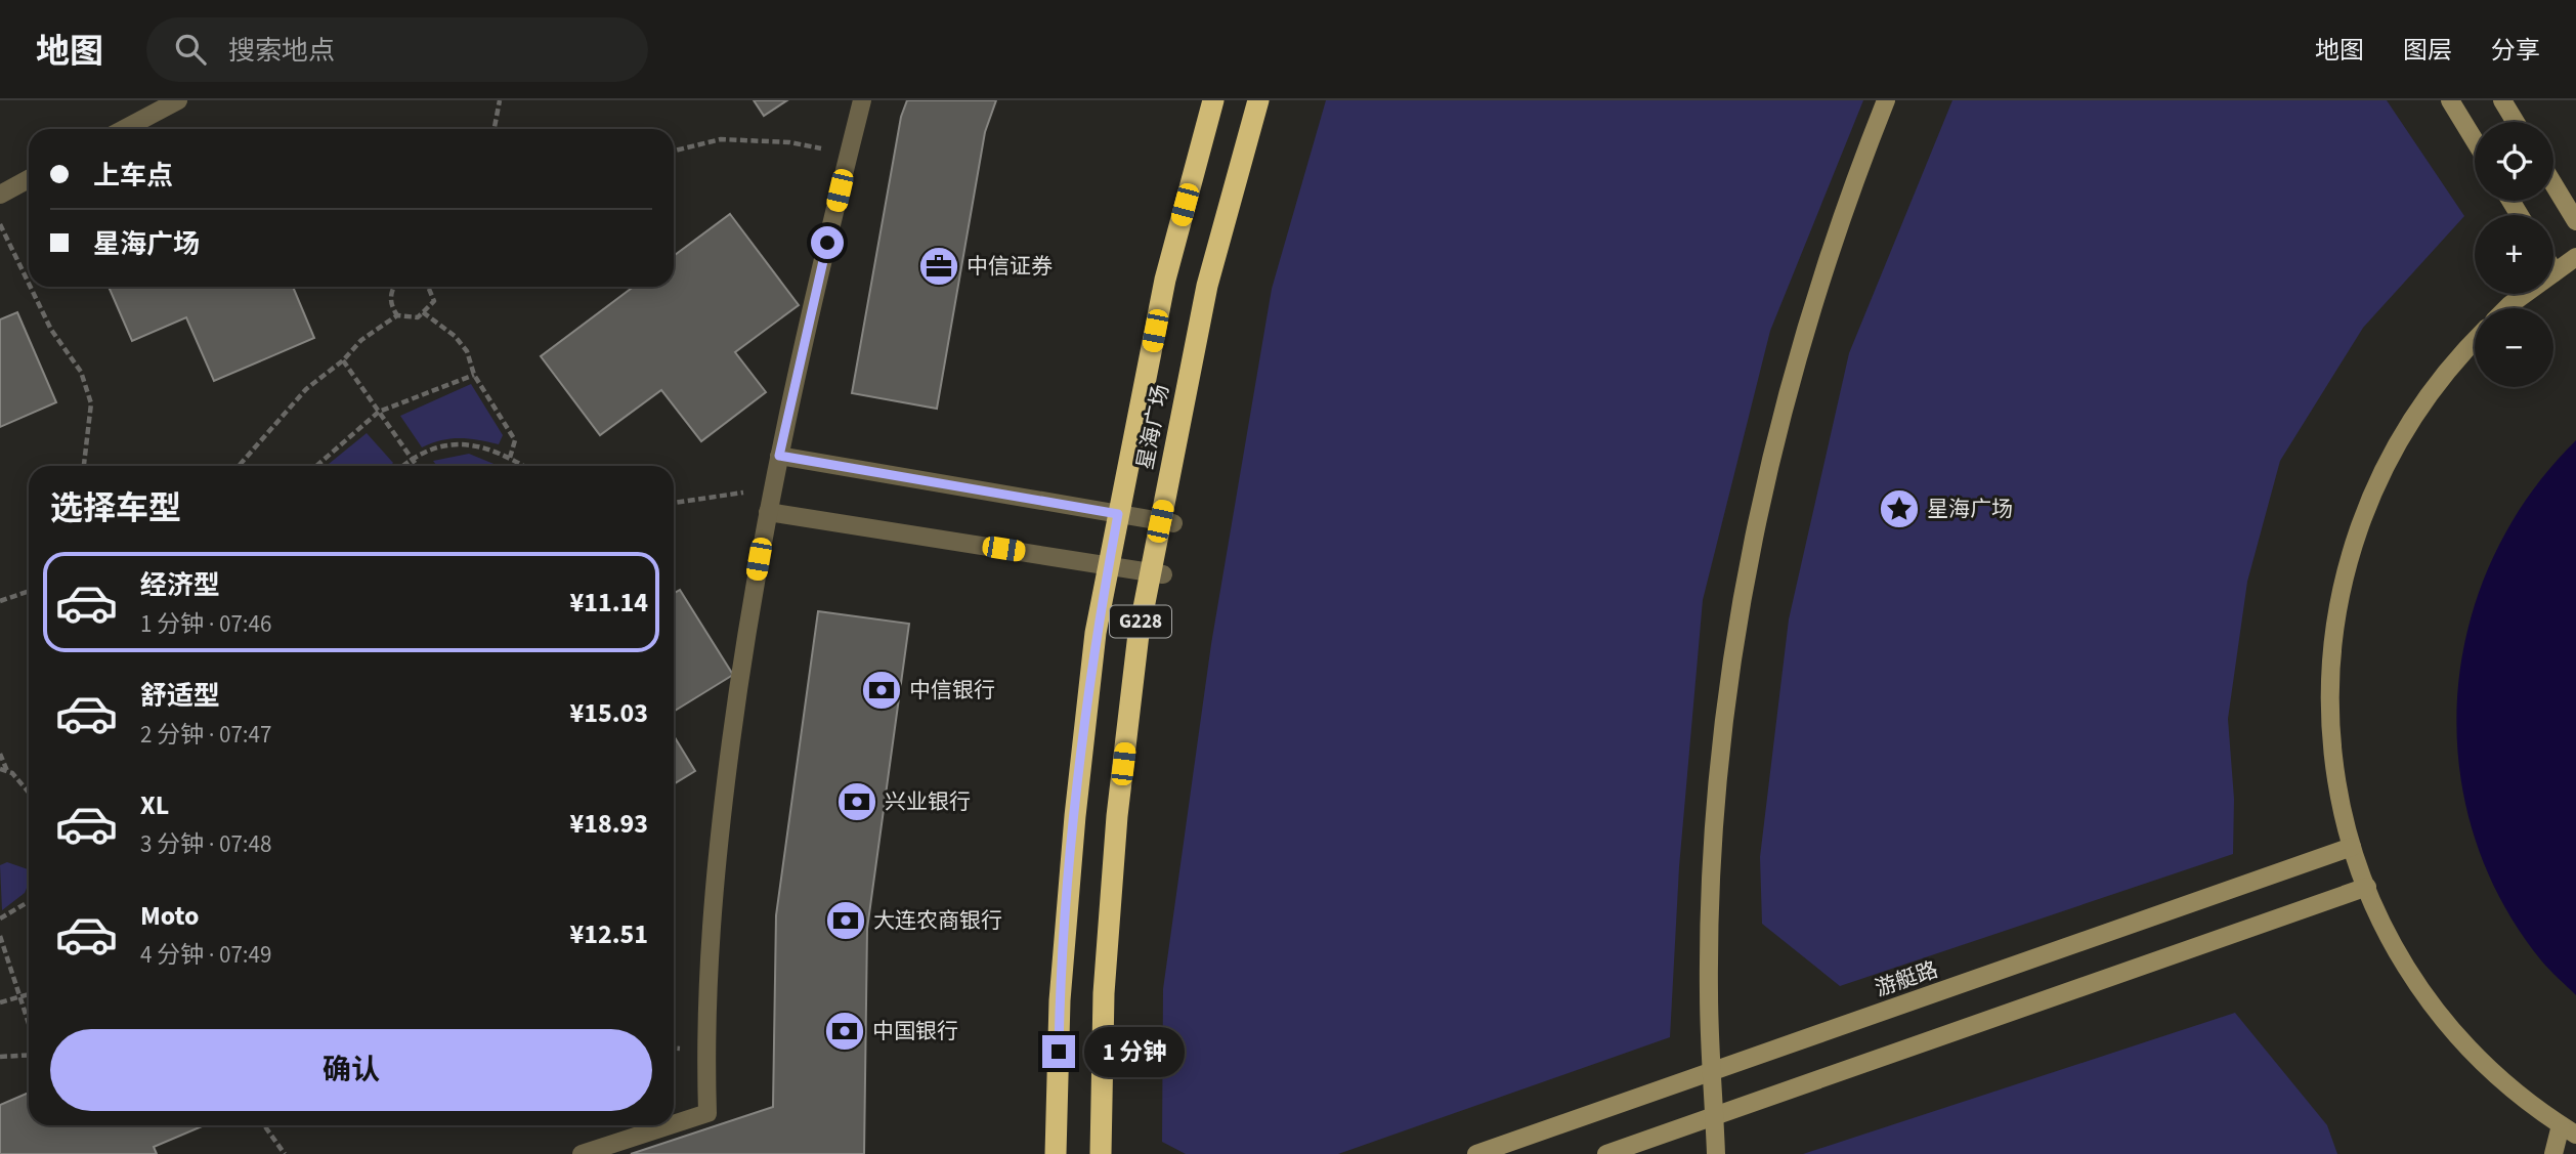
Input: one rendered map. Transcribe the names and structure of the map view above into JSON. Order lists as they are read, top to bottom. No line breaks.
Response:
{"streets":{"highway":["星海广场","G228"],"street":["游艇路"]},"places":{"office":["中信证券"],"place":["星海广场"],"bank":["中信银行","兴业银行","大连农商银行","中国银行"]},"page":{"header":"地图","search":"搜索地点","nav":["地图","图层","分享"],"map_buttons":["+","−"],"banner":["上车点","星海广场"],"heading":"选择车型","list":[{"name":"经济型","note":"1 分钟 · 07:46","value":"¥11.14"},{"name":"舒适型","note":"2 分钟 · 07:47","value":"¥15.03"},{"name":"XL","note":"3 分钟 · 07:48","value":"¥18.93"},{"name":"Moto","note":"4 分钟 · 07:49","value":"¥12.51"}],"buttons":"确认","bubble":"1 分钟"}}
